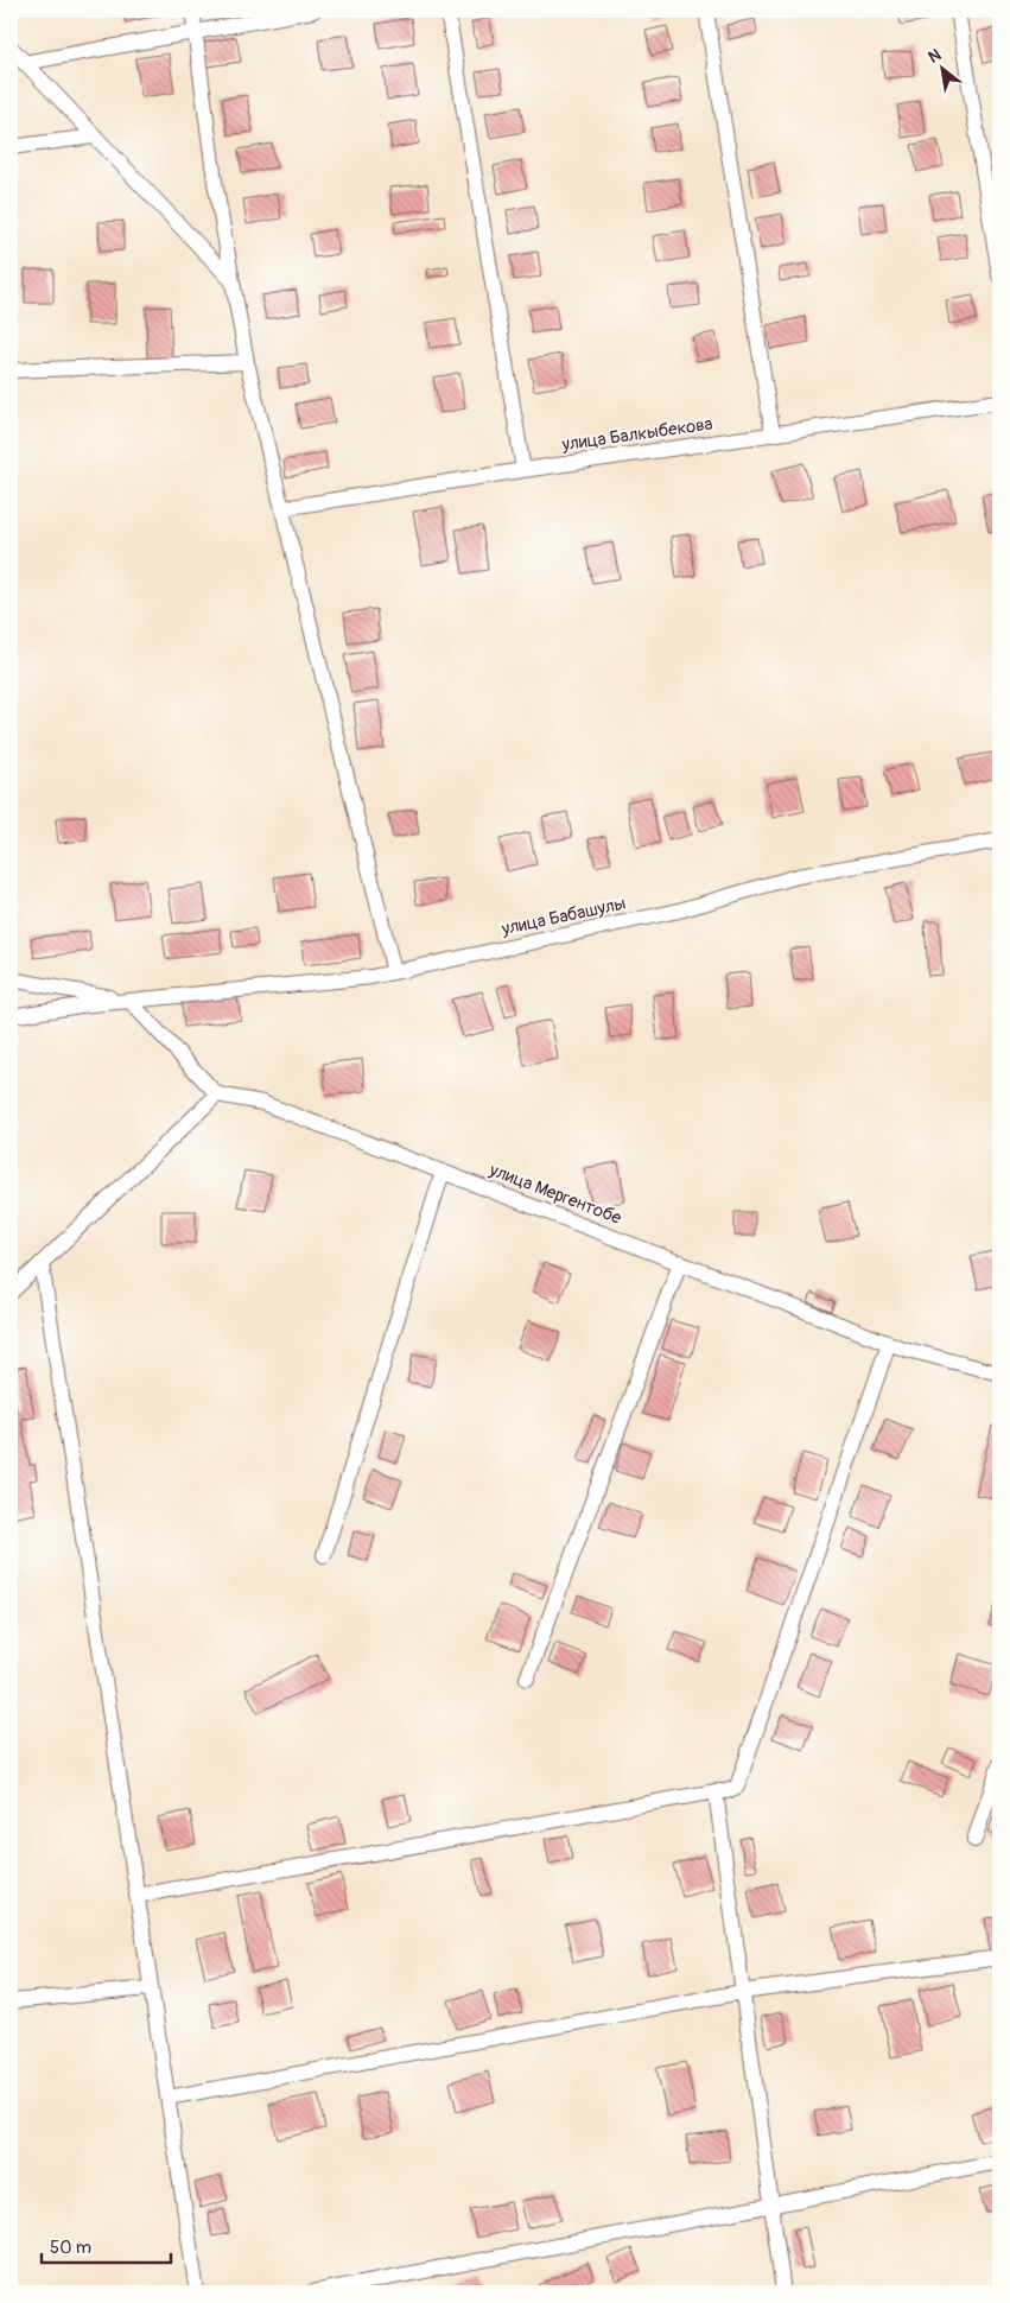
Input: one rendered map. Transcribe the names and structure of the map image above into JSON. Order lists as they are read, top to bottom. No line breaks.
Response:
{"streets":{"street":["улица Балкыбекова","улица Бабашулы","улица Мергентобе"]},"scale_bar":"50 m","north":"top left"}
